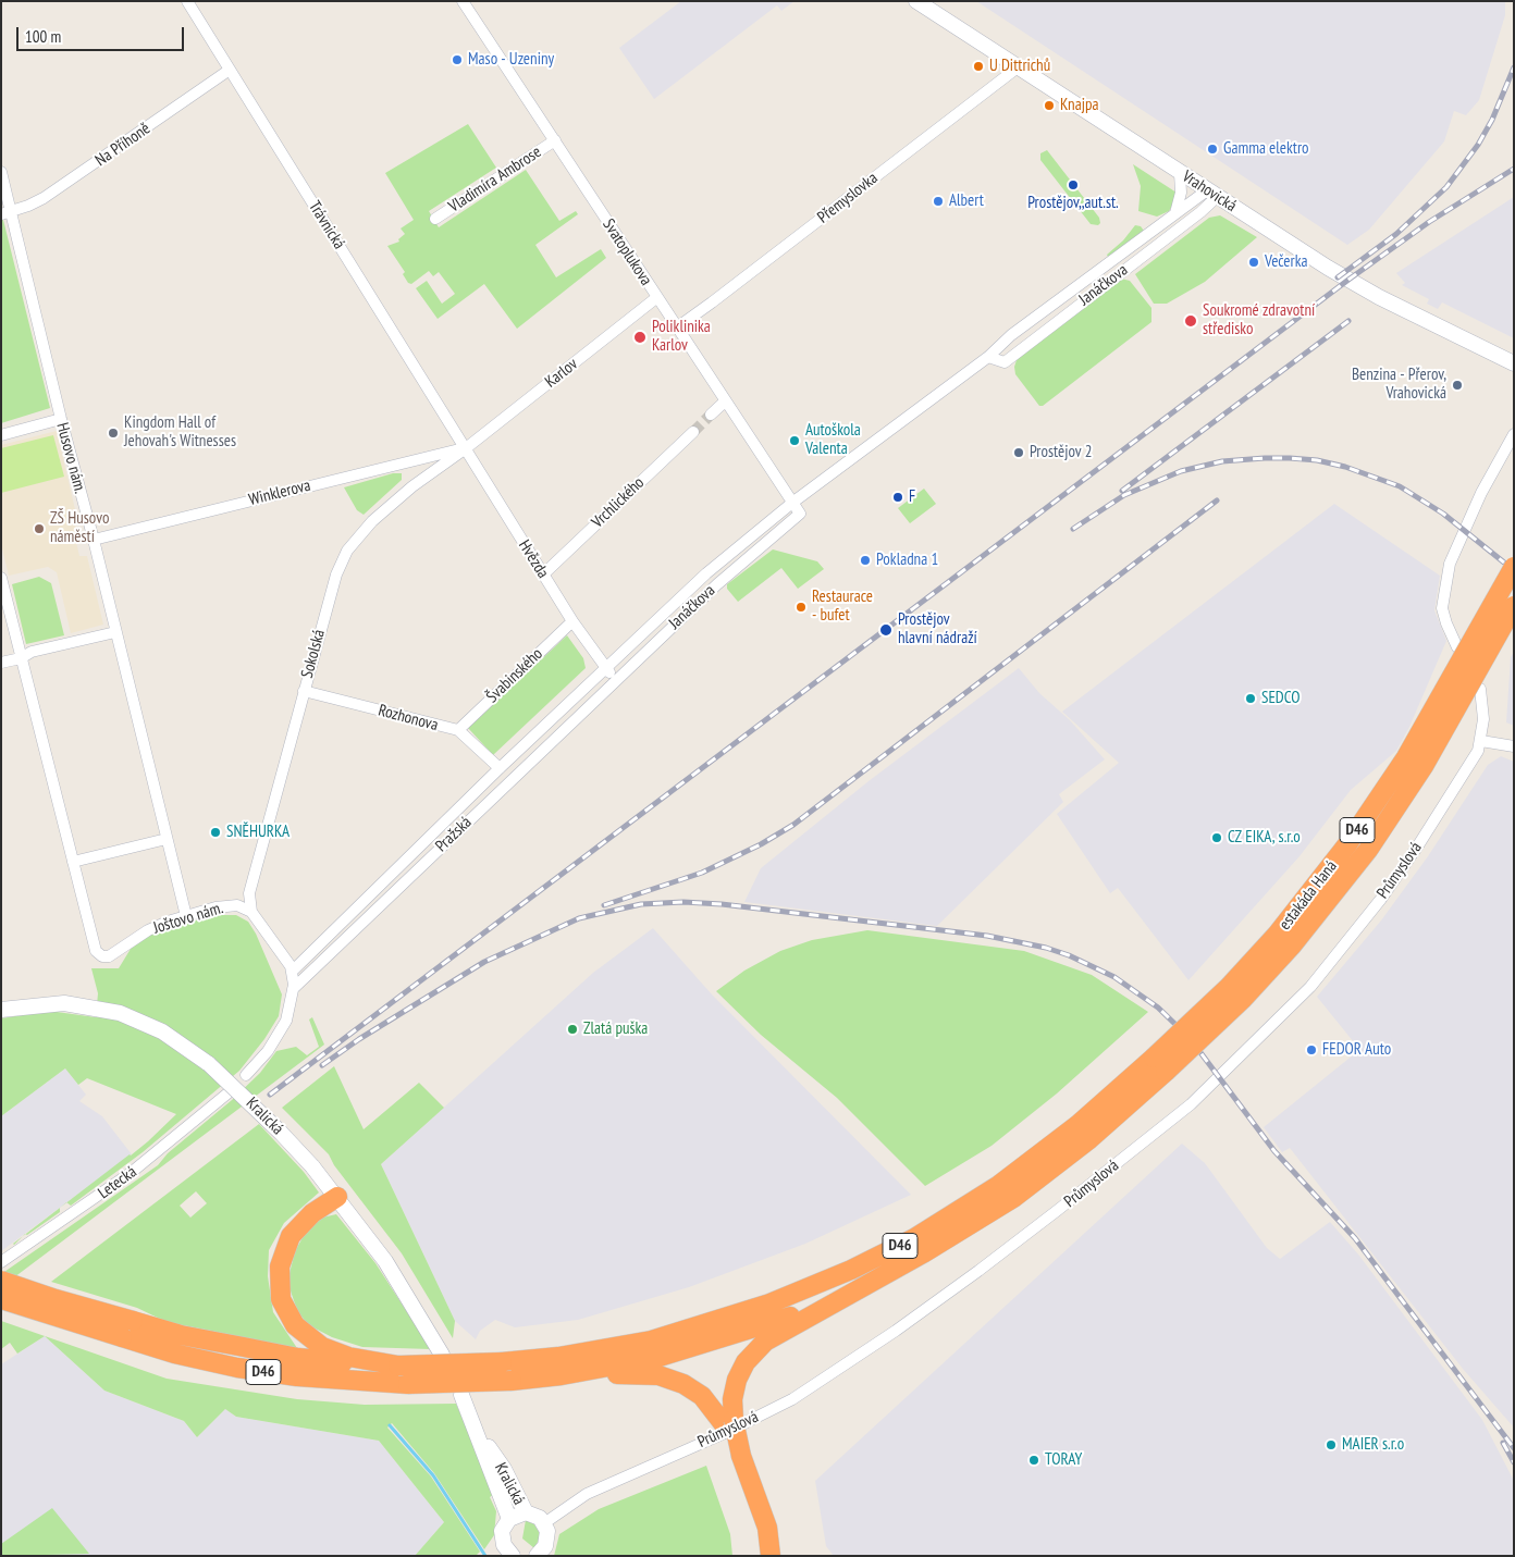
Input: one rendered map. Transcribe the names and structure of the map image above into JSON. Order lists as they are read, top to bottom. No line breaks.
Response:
{"streets":{"highway":["D46","estakáda Haná"],"main road":["Vrahovická","Kralická"],"street":["Na Příhoně","Vladimíra Ambrose","Přemyslovka","Trávnická","Svatoplukova","Janáčkova","Karlov","Husovo nám.","Winklerova","Vrchlického","Hvězda","Sokolská","Švabinského","Rozhonova","Pražská","Průmyslová","Joštovo nám.","Letecká"]},"crossings":[["Na Příhoně","Trávnická"],["Na Příhoně","Husovo nám."],["Vladimíra Ambrose","Svatoplukova"],["Vrahovická","Přemyslovka"],["Vrahovická","Janáčkova"],["Přemyslovka","Svatoplukova"],["Trávnická","Karlov"],["Trávnická","Winklerova"],["Trávnická","Hvězda"],["Trávnická","Sokolská"],["Svatoplukova","Janáčkova"],["Svatoplukova","Karlov"],["Janáčkova","Hvězda"],["Janáčkova","Rozhonova"],["Janáčkova","Pražská"],["Karlov","Winklerova"],["Karlov","Hvězda"],["Karlov","Sokolská"],["Husovo nám.","Winklerova"],["Husovo nám.","Joštovo nám."],["Winklerova","Hvězda"],["Winklerova","Sokolská"],["Vrchlického","Hvězda"],["Hvězda","Sokolská"],["Hvězda","Švabinského"],["Hvězda","Pražská"],["Sokolská","Rozhonova"],["Sokolská","Joštovo nám."],["Švabinského","Rozhonova"],["Rozhonova","Pražská"],["D46","estakáda Haná"]],"places":["Maso - Uzeniny","U Dittrichů","Knajpa","Gamma elektro","Prostějov,,aut.st.","Albert","Večerka","Soukromé zdravotní středisko","Poliklinika Karlov","Benzina - Přerov, Vrahovická","Kingdom Hall of Jehovah's Witnesses","Autoškola Valenta","Prostějov 2","F","ZŠ Husovo náměstí","Pokladna 1","Restaurace - bufet","Prostějov hlavní nádraží","SEDCO","SNĚHURKA","CZ EIKA, s.r.o","Zlatá puška","FEDOR Auto","MAIER s.r.o","TORAY"],"scale_bar":"100 m"}
